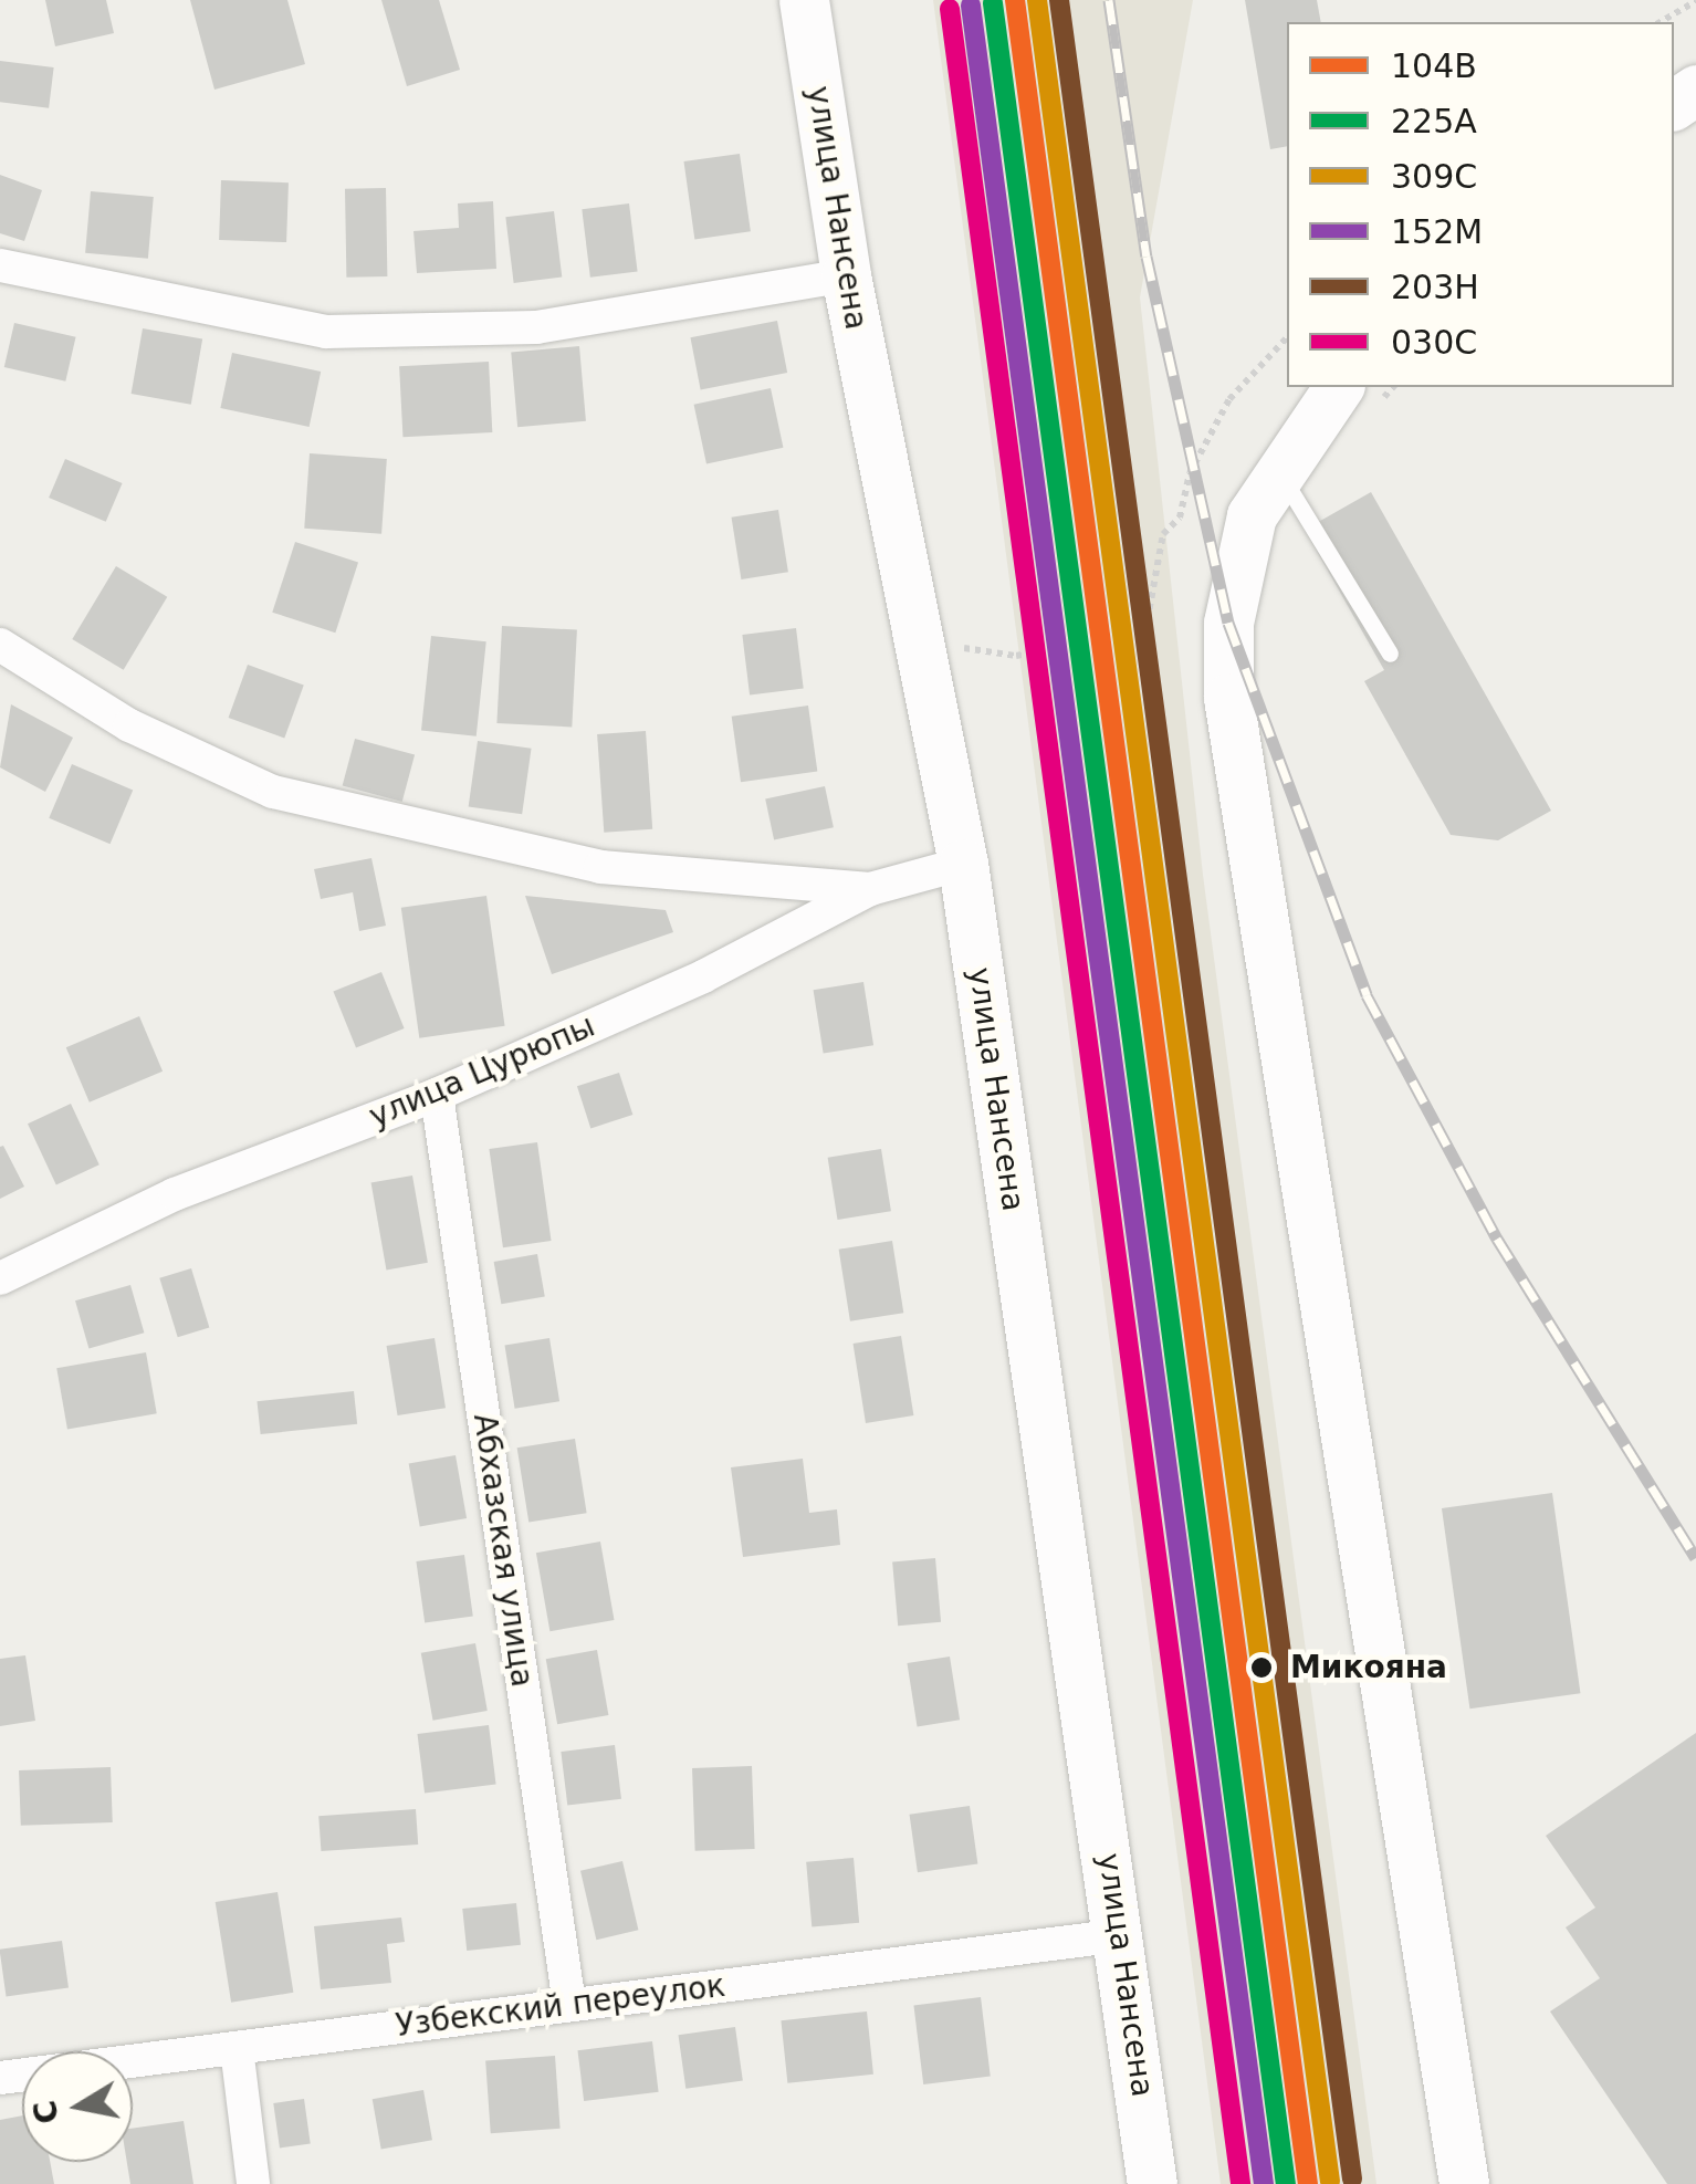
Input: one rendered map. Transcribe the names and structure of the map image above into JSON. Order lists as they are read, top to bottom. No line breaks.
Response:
{"streets":{"main road":["улица Нансена"],"street":["улица Цурюпы","Абхазская улица","Узбекский переулок"]},"crossings":[["улица Нансена","улица Цурюпы"],["улица Нансена","Узбекский переулок"],["улица Цурюпы","Абхазская улица"],["Абхазская улица","Узбекский переулок"]],"places":["Микояна"],"lines":["transit line 104В","transit line 309С","transit line 203Н","transit line 225А","transit line 152М","transit line 030C"],"legend":["104В","225А","309С","152М","203Н","030C"],"north":"left"}
